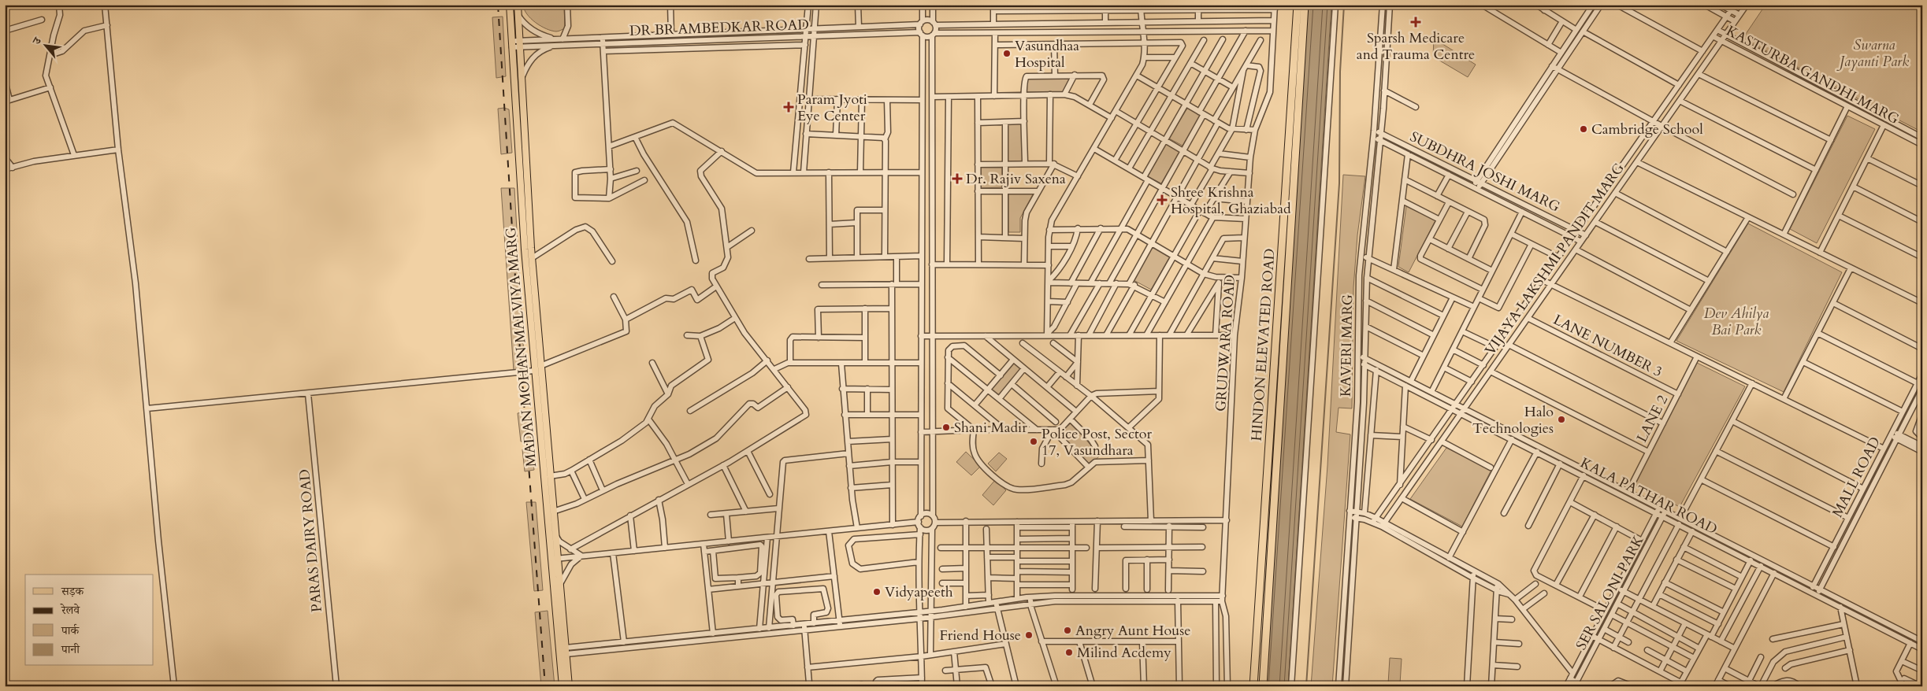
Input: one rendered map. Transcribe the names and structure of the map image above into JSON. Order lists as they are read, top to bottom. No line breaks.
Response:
{"streets":{"highway":["HINDON ELEVATED ROAD"],"main road":["MADAN MOHAN MALVIYA MARG"],"street":["DR BR AMBEDKAR ROAD","KASTURBA GANDHI MARG","SUBDHRA JOSHI MARG","VIJAYA LAKSHMI PANDIT MARG","GRUDWARA ROAD","KAVERI MARG","LANE NUMBER 3","LANE 2","MALL ROAD","KALA PATHAR ROAD","PARAS DAIRY ROAD","SER SALONI PARK"]},"crossings":[["DR BR AMBEDKAR ROAD","MADAN MOHAN MALVIYA MARG"],["KASTURBA GANDHI MARG","VIJAYA LAKSHMI PANDIT MARG"],["SUBDHRA JOSHI MARG","VIJAYA LAKSHMI PANDIT MARG"],["SUBDHRA JOSHI MARG","KAVERI MARG"],["VIJAYA LAKSHMI PANDIT MARG","LANE NUMBER 3"],["VIJAYA LAKSHMI PANDIT MARG","KALA PATHAR ROAD"],["KAVERI MARG","KALA PATHAR ROAD"],["LANE NUMBER 3","LANE 2"],["LANE 2","KALA PATHAR ROAD"],["MALL ROAD","KALA PATHAR ROAD"],["KALA PATHAR ROAD","SER SALONI PARK"]],"parks":["Swarna Jayanti Park","Dev Ahilya Bai Park"],"places":{"health":["Sparsh Medicare and Trauma Centre","Param Jyoti Eye Center","Dr. Rajiv Saxena","Shree Krishna Hospital, Ghaziabad"],"other":["Vasundhaa Hospital","Cambridge School","Halo Technologies","Shani Madir","Police Post, Sector 17, Vasundhara","Vidyapeeth","Angry Aunt House","Friend House","Milind Acdemy"]},"legend":["सड़क","रेलवे","पार्क","पानी"],"north":"top left"}
